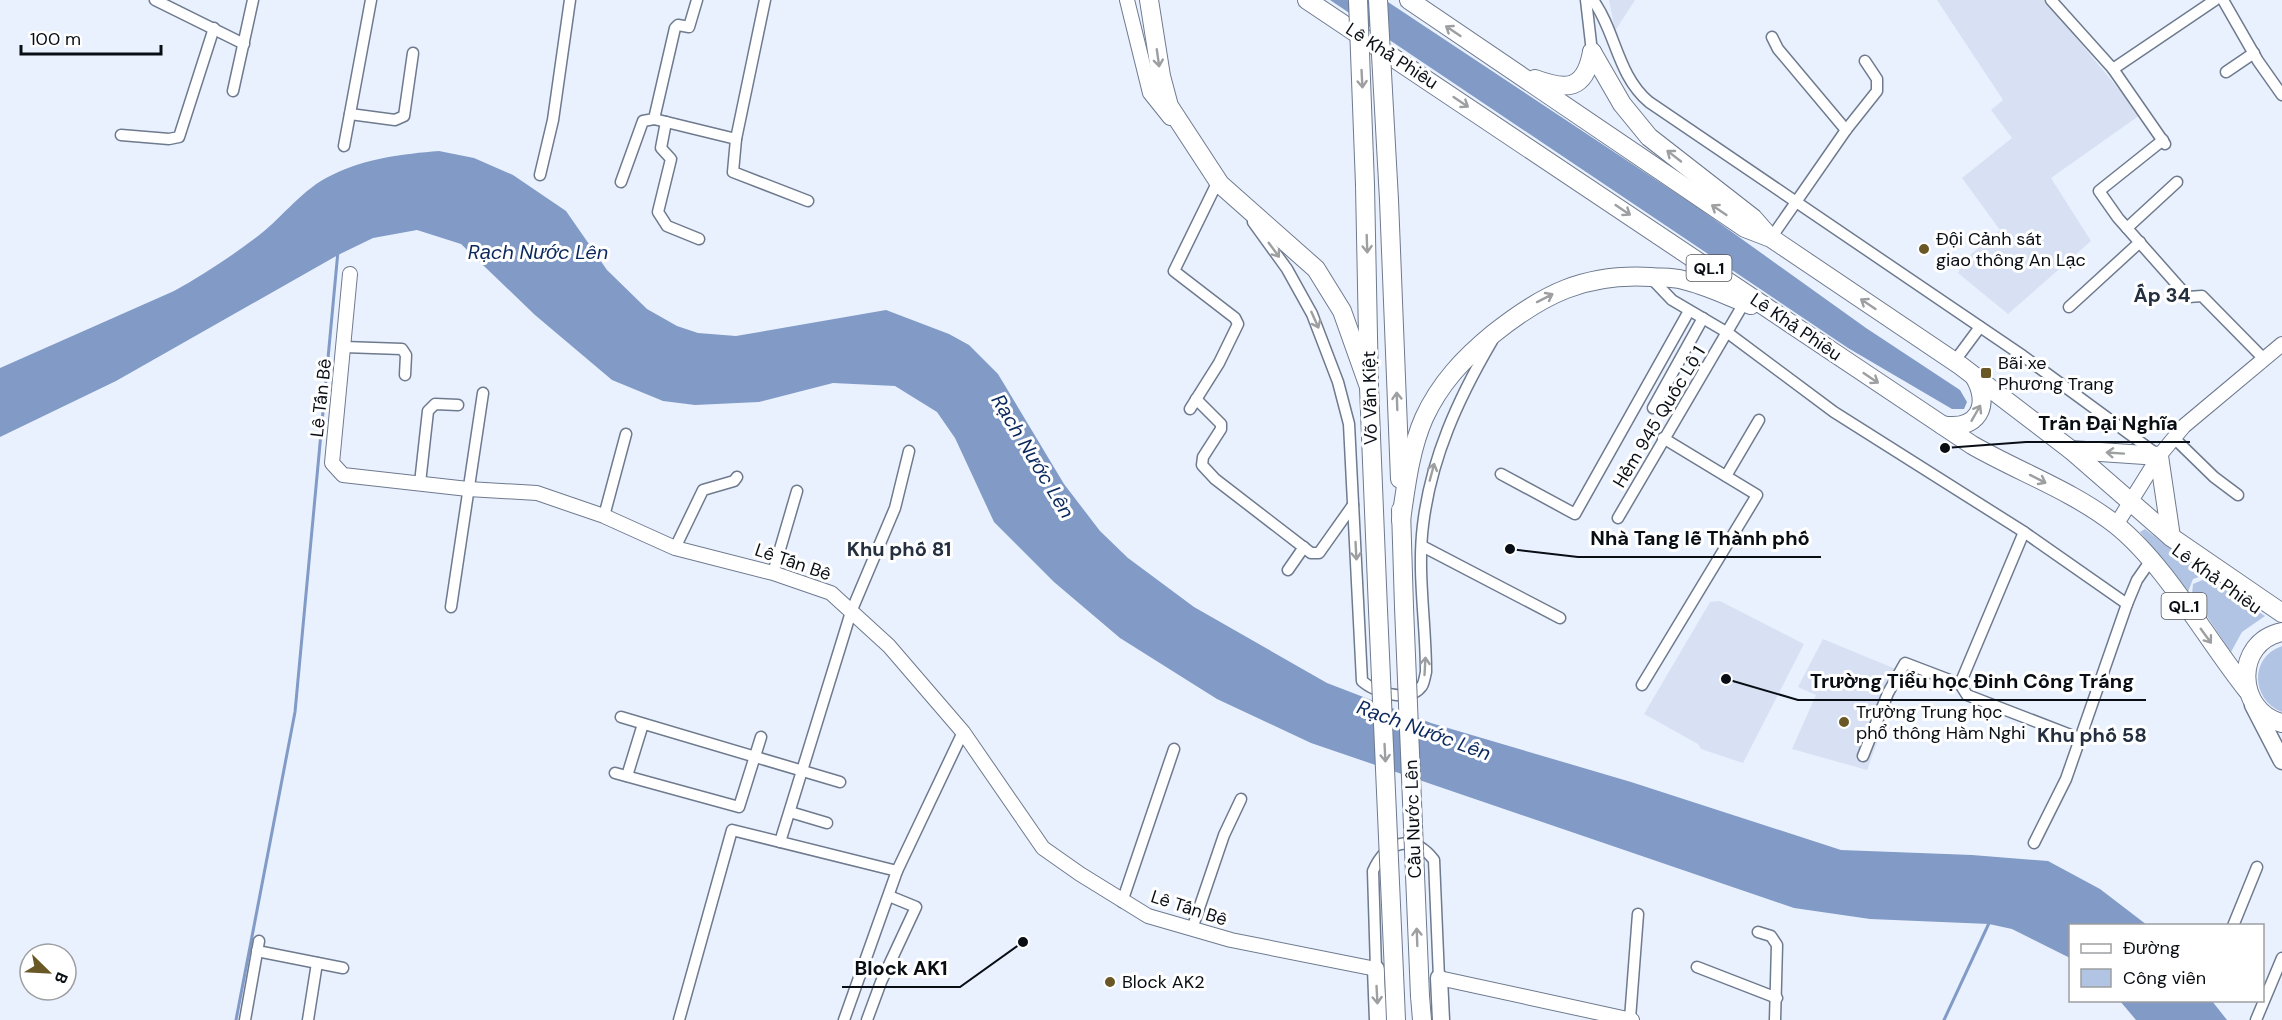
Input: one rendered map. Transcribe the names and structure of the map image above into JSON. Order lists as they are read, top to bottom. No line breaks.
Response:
{"streets":{"highway":["Lê Khả Phiêu","QL.1","Võ Văn Kiệt","Cầu Nước Lên"],"street":["Lê Tấn Bê","Hẻm 945 Quốc Lộ 1"]},"crossings":[["Lê Khả Phiêu","QL.1"],["Võ Văn Kiệt","Cầu Nước Lên"]],"districts":["Ấp 34","Khu phố 81","Khu phố 58"],"water":["Rạch Nước Lên"],"places":{"other":["Đội Cảnh sát giao thông An Lạc","Trần Đại Nghĩa","Nhà Tang lễ Thành phố","Trường Tiểu học Đinh Công Tráng","Trường Trung học phổ thông Hàm Nghi","Block AK1","Block AK2"],"transit":["Bãi xe Phương Trang"]},"legend":["Đường","Công viên"],"scale_bar":"100 m","north":"bottom right"}
